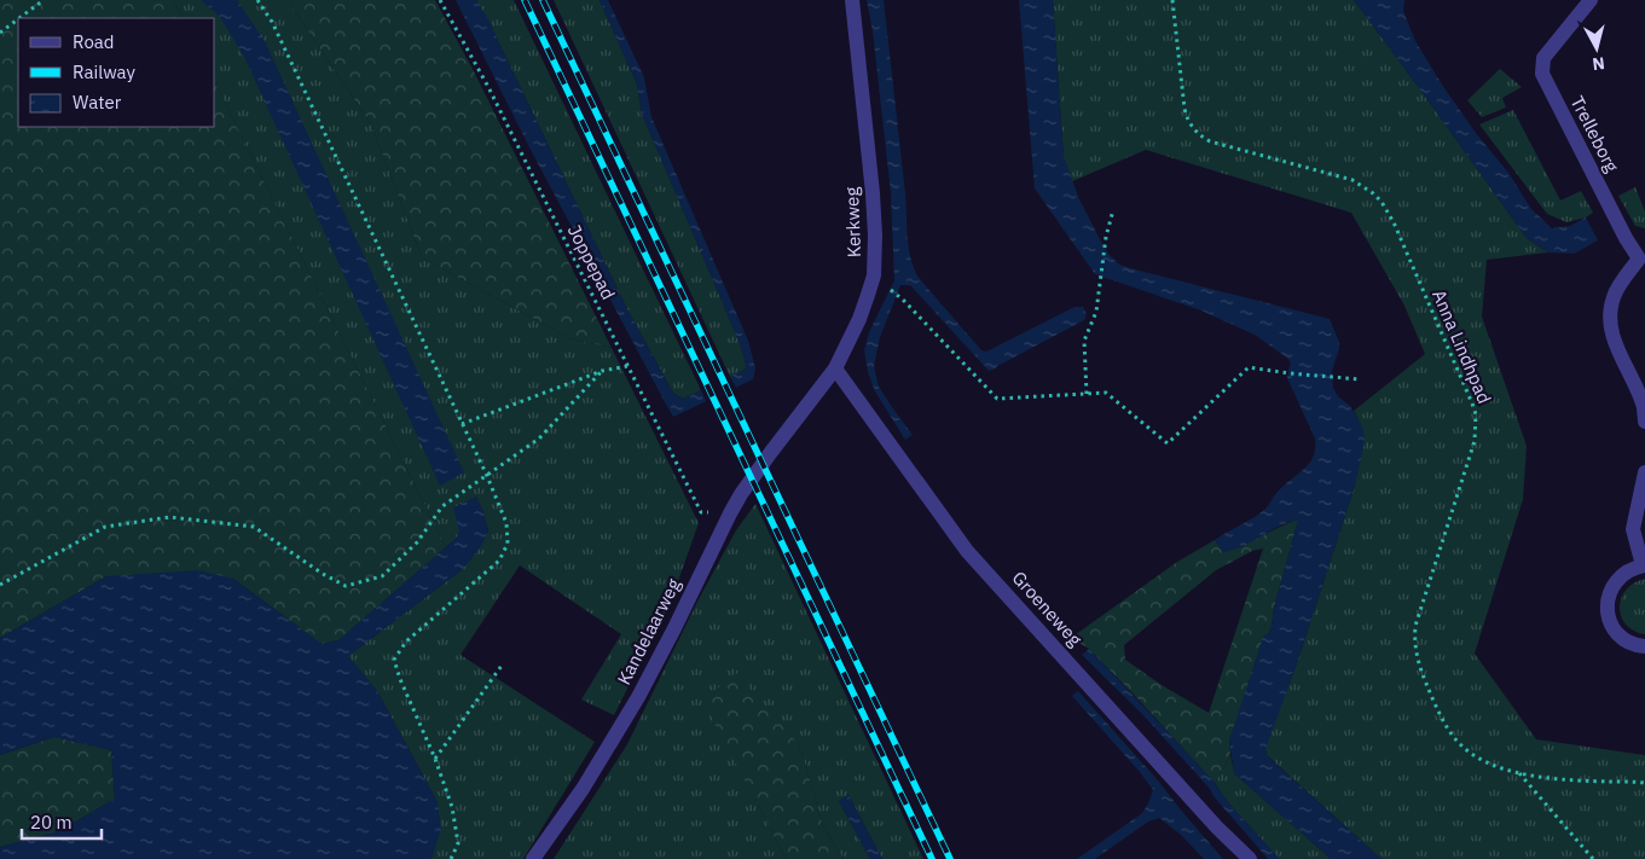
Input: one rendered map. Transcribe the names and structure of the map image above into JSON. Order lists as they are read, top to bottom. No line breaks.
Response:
{"streets":{"street":["Trelleborg","Kerkweg","Groeneweg","Kandelaarweg"],"path":["Joppepad","Anna Lindhpad"]},"crossings":[["Kerkweg","Groeneweg"],["Kerkweg","Kandelaarweg"],["Joppepad","Kandelaarweg"]],"legend":["Road","Railway","Water"],"scale_bar":"20 m","north":"bottom"}
